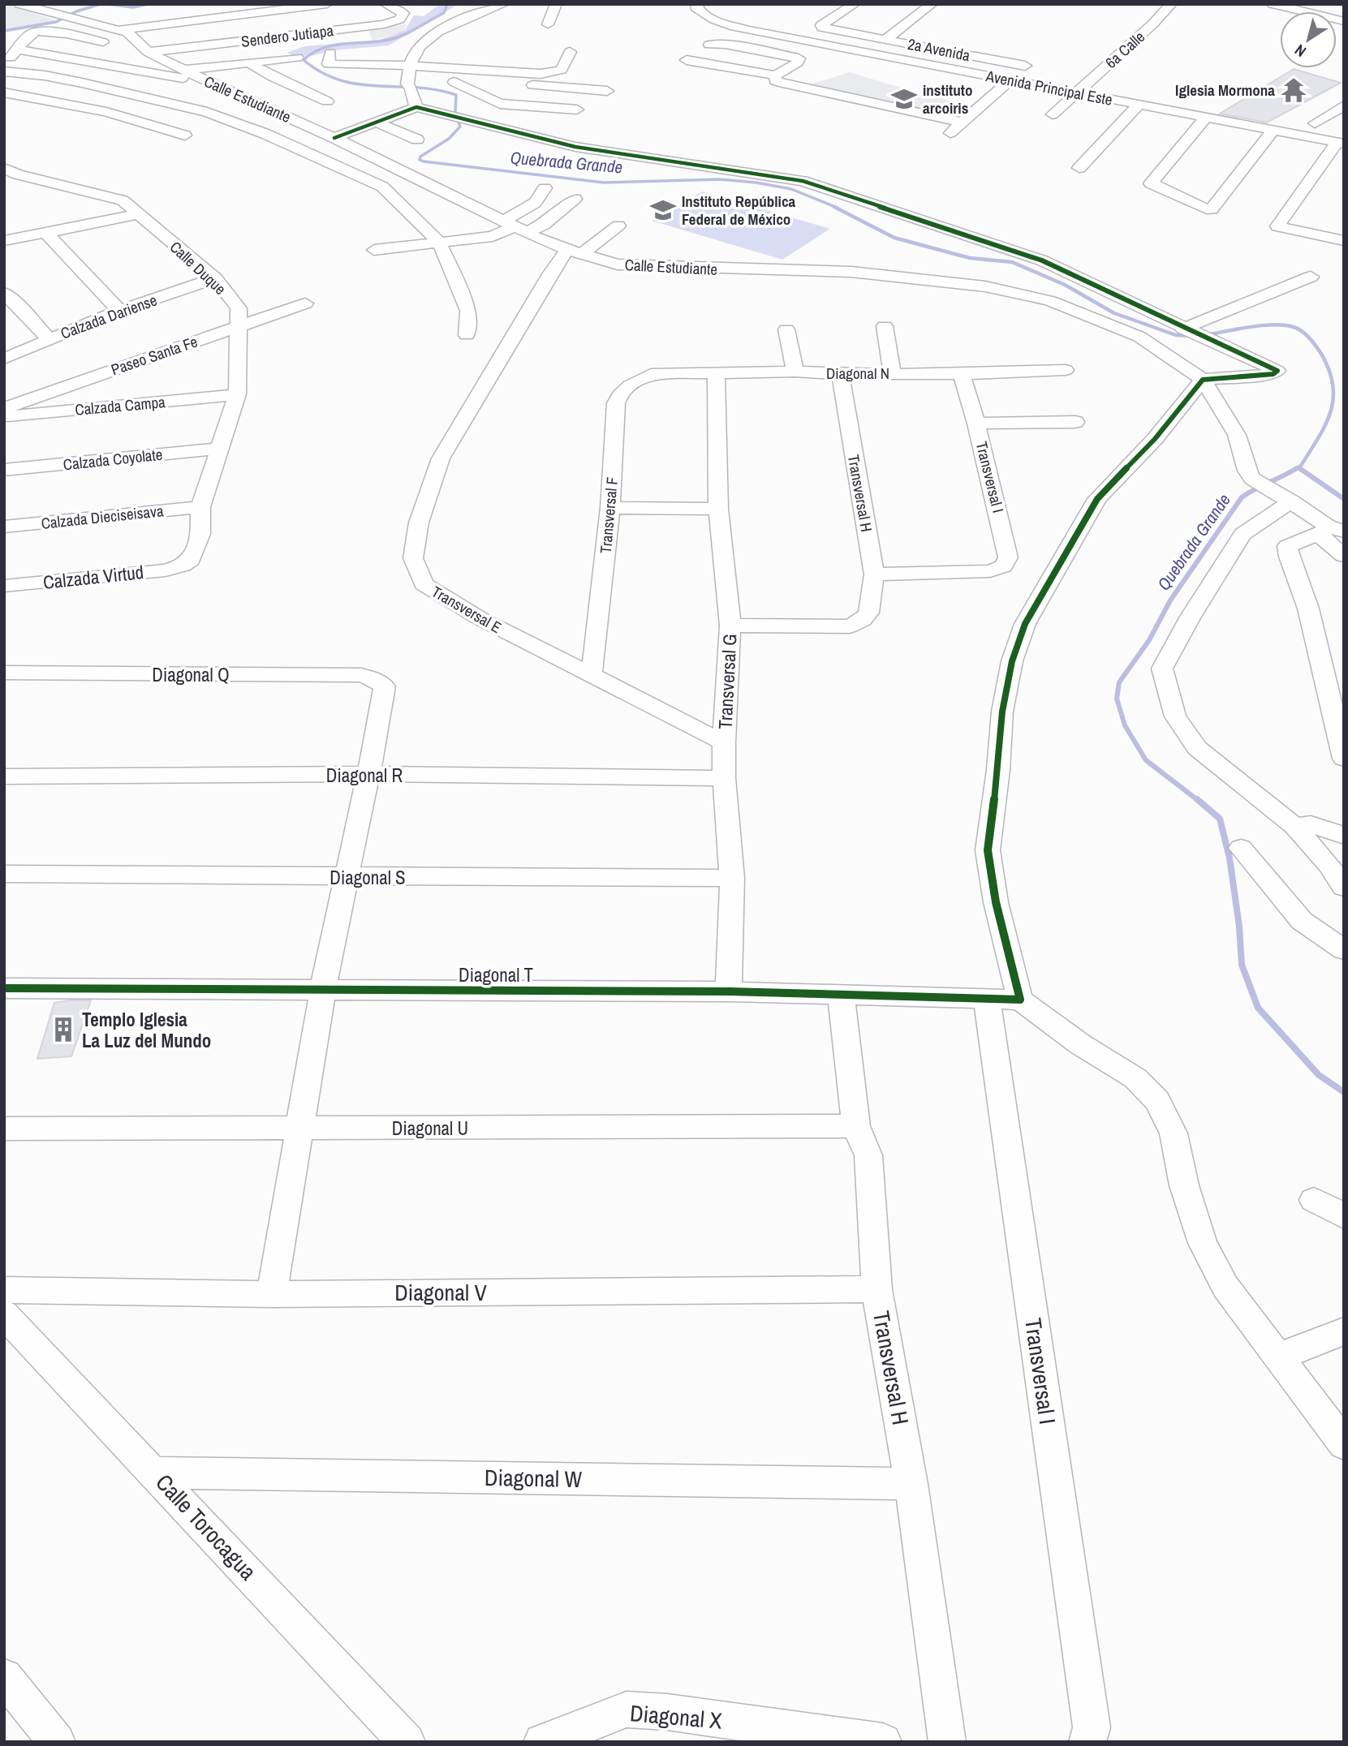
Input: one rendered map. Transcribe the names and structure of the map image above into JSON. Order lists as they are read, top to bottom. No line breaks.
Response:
{"streets":{"street":["Sendero Jutiapa","2a Avenida","6a Calle","Avenida Principal Este","Calle Estudiante","Calle Duque","Calzada Dariense","Paseo Santa Fe","Diagonal N","Calzada Campa","Calzada Coyolate","Transversal I","Transversal H","Transversal F","Calzada Dieciseisava","Calzada Virtud","Transversal E","Diagonal Q","Transversal G","Diagonal R","Diagonal S","Diagonal T","Diagonal U","Diagonal V","Diagonal W","Calle Torocagua","Diagonal X"]},"crossings":[["Sendero Jutiapa","Calle Estudiante"],["6a Calle","Avenida Principal Este"],["Calle Estudiante","Transversal E"],["Calle Duque","Calzada Dariense"],["Calle Duque","Paseo Santa Fe"],["Calle Duque","Calzada Campa"],["Calle Duque","Calzada Coyolate"],["Calle Duque","Calzada Dieciseisava"],["Calle Duque","Calzada Virtud"],["Diagonal N","Transversal I"],["Diagonal N","Transversal H"],["Diagonal N","Transversal F"],["Diagonal N","Transversal G"],["Transversal I","Transversal H"],["Transversal I","Diagonal T"],["Transversal H","Transversal G"],["Transversal H","Diagonal T"],["Transversal H","Diagonal U"],["Transversal H","Diagonal V"],["Transversal H","Diagonal W"],["Transversal F","Transversal E"],["Transversal E","Transversal G"],["Diagonal Q","Diagonal R"],["Transversal G","Diagonal R"],["Transversal G","Diagonal S"],["Transversal G","Diagonal T"],["Diagonal W","Calle Torocagua"]],"water":["Quebrada Grande"],"places":{"temple":["Iglesia Mormona"],"school or university":["instituto arcoiris","Instituto República Federal de México"],"building":["Templo Iglesia La Luz del Mundo"]},"north":"bottom left"}
